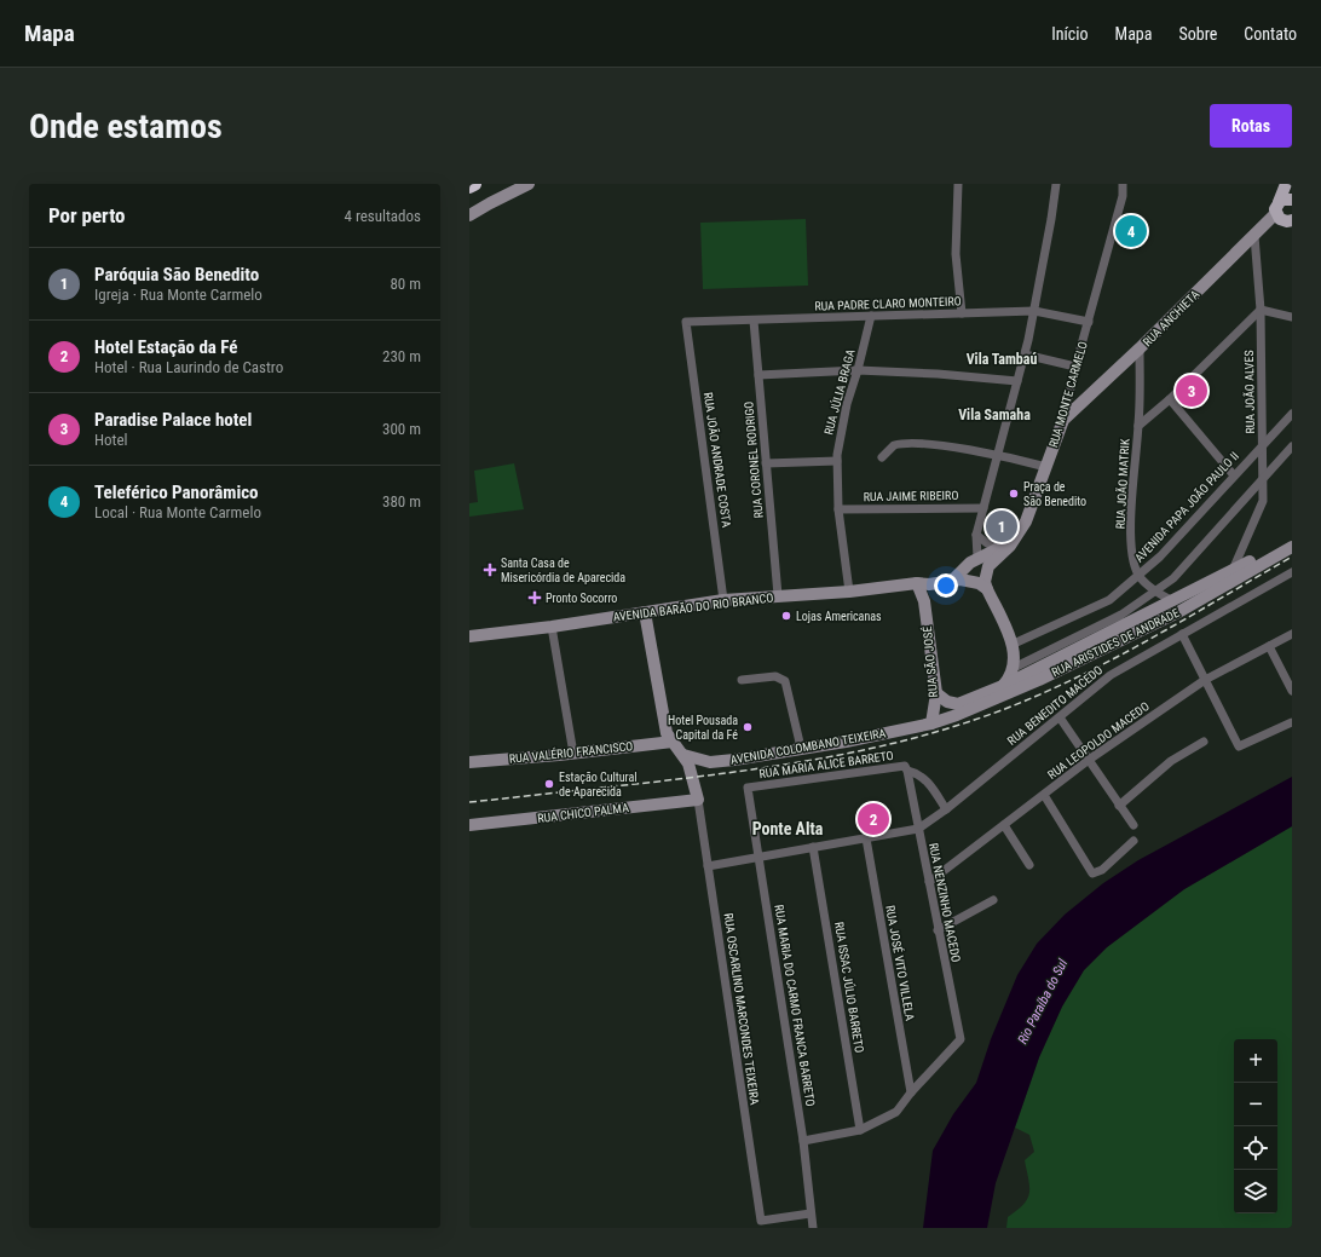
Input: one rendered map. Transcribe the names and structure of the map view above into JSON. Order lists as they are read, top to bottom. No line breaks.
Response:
{"streets":{"main road":["RUA ANCHIETA","RUA MONTE CARMELO","AVENIDA BARÃO DO RIO BRANCO","RUA ARISTIDES DE ANDRADE","RUA SÃO JOSÉ","AVENIDA COLOMBANO TEIXEIRA","RUA VALÉRIO FRANCISCO","RUA CHICO PALMA"],"street":["RUA PADRE CLARO MONTEIRO","RUA JÚLIA BRAGA","RUA JOÃO ALVES","RUA JOÃO ANDRADE COSTA","RUA CORONEL RODRIGO","RUA JOÃO MATRIK","RUA JAIME RIBEIRO","AVENIDA PAPA JOÃO PAULO II","RUA BENEDITO MACEDO","RUA LEOPOLDO MACEDO","RUA MARIA ALICE BARRETO","RUA NENZINHO MACEDO","RUA JOSÉ VITO VILLELA","RUA ISSAC JÚLIO BARRETO","RUA MARIA DO CARMO FRANCA BARRETO","RUA OSCARLINO MARCONDES TEIXEIRA"]},"crossings":[["RUA PADRE CLARO MONTEIRO","RUA JÚLIA BRAGA"],["RUA PADRE CLARO MONTEIRO","RUA MONTE CARMELO"],["RUA PADRE CLARO MONTEIRO","RUA JOÃO ANDRADE COSTA"],["RUA PADRE CLARO MONTEIRO","RUA CORONEL RODRIGO"],["RUA ANCHIETA","RUA JOÃO ALVES"],["RUA ANCHIETA","RUA MONTE CARMELO"],["RUA ANCHIETA","RUA JOÃO MATRIK"],["RUA JÚLIA BRAGA","RUA JAIME RIBEIRO"],["RUA JÚLIA BRAGA","AVENIDA BARÃO DO RIO BRANCO"],["RUA JOÃO ALVES","AVENIDA PAPA JOÃO PAULO II"],["RUA JOÃO ALVES","RUA ARISTIDES DE ANDRADE"],["RUA JOÃO ANDRADE COSTA","AVENIDA BARÃO DO RIO BRANCO"],["RUA CORONEL RODRIGO","AVENIDA BARÃO DO RIO BRANCO"],["RUA JOÃO MATRIK","AVENIDA PAPA JOÃO PAULO II"],["AVENIDA BARÃO DO RIO BRANCO","RUA SÃO JOSÉ"],["RUA ARISTIDES DE ANDRADE","RUA SÃO JOSÉ"],["RUA ARISTIDES DE ANDRADE","AVENIDA COLOMBANO TEIXEIRA"],["RUA SÃO JOSÉ","AVENIDA COLOMBANO TEIXEIRA"],["RUA BENEDITO MACEDO","RUA MARIA ALICE BARRETO"],["RUA BENEDITO MACEDO","RUA NENZINHO MACEDO"],["RUA LEOPOLDO MACEDO","RUA NENZINHO MACEDO"],["RUA MARIA ALICE BARRETO","RUA NENZINHO MACEDO"],["RUA MARIA ALICE BARRETO","RUA MARIA DO CARMO FRANCA BARRETO"],["RUA CHICO PALMA","RUA OSCARLINO MARCONDES TEIXEIRA"],["RUA NENZINHO MACEDO","RUA JOSÉ VITO VILLELA"],["RUA MARIA DO CARMO FRANCA BARRETO","RUA OSCARLINO MARCONDES TEIXEIRA"]],"districts":["Vila Tambaú","Vila Samaha","Ponte Alta"],"water":["Rio Paraíba do Sul"],"places":{"other":["Praça de São Benedito","Lojas Americanas","Hotel Pousada Capital da Fé","Estação Cultural de Aparecida"],"health":["Santa Casa de Misericórdia de Aparecida","Pronto Socorro"]},"page":{"header":"Mapa","nav":["Início","Mapa","Sobre","Contato"],"buttons":"Rotas","title":"Onde estamos","heading":["Por perto","4 resultados"],"pins":["4","3","1","2"],"list":[{"mark":"1","name":"Paróquia São Benedito","note":"Igreja · Rua Monte Carmelo","value":"80 m"},{"mark":"2","name":"Hotel Estação da Fé","note":"Hotel · Rua Laurindo de Castro","value":"230 m"},{"mark":"3","name":"Paradise Palace hotel","note":"Hotel","value":"300 m"},{"mark":"4","name":"Teleférico Panorâmico","note":"Local · Rua Monte Carmelo","value":"380 m"}],"map_buttons":["+","−"]}}
